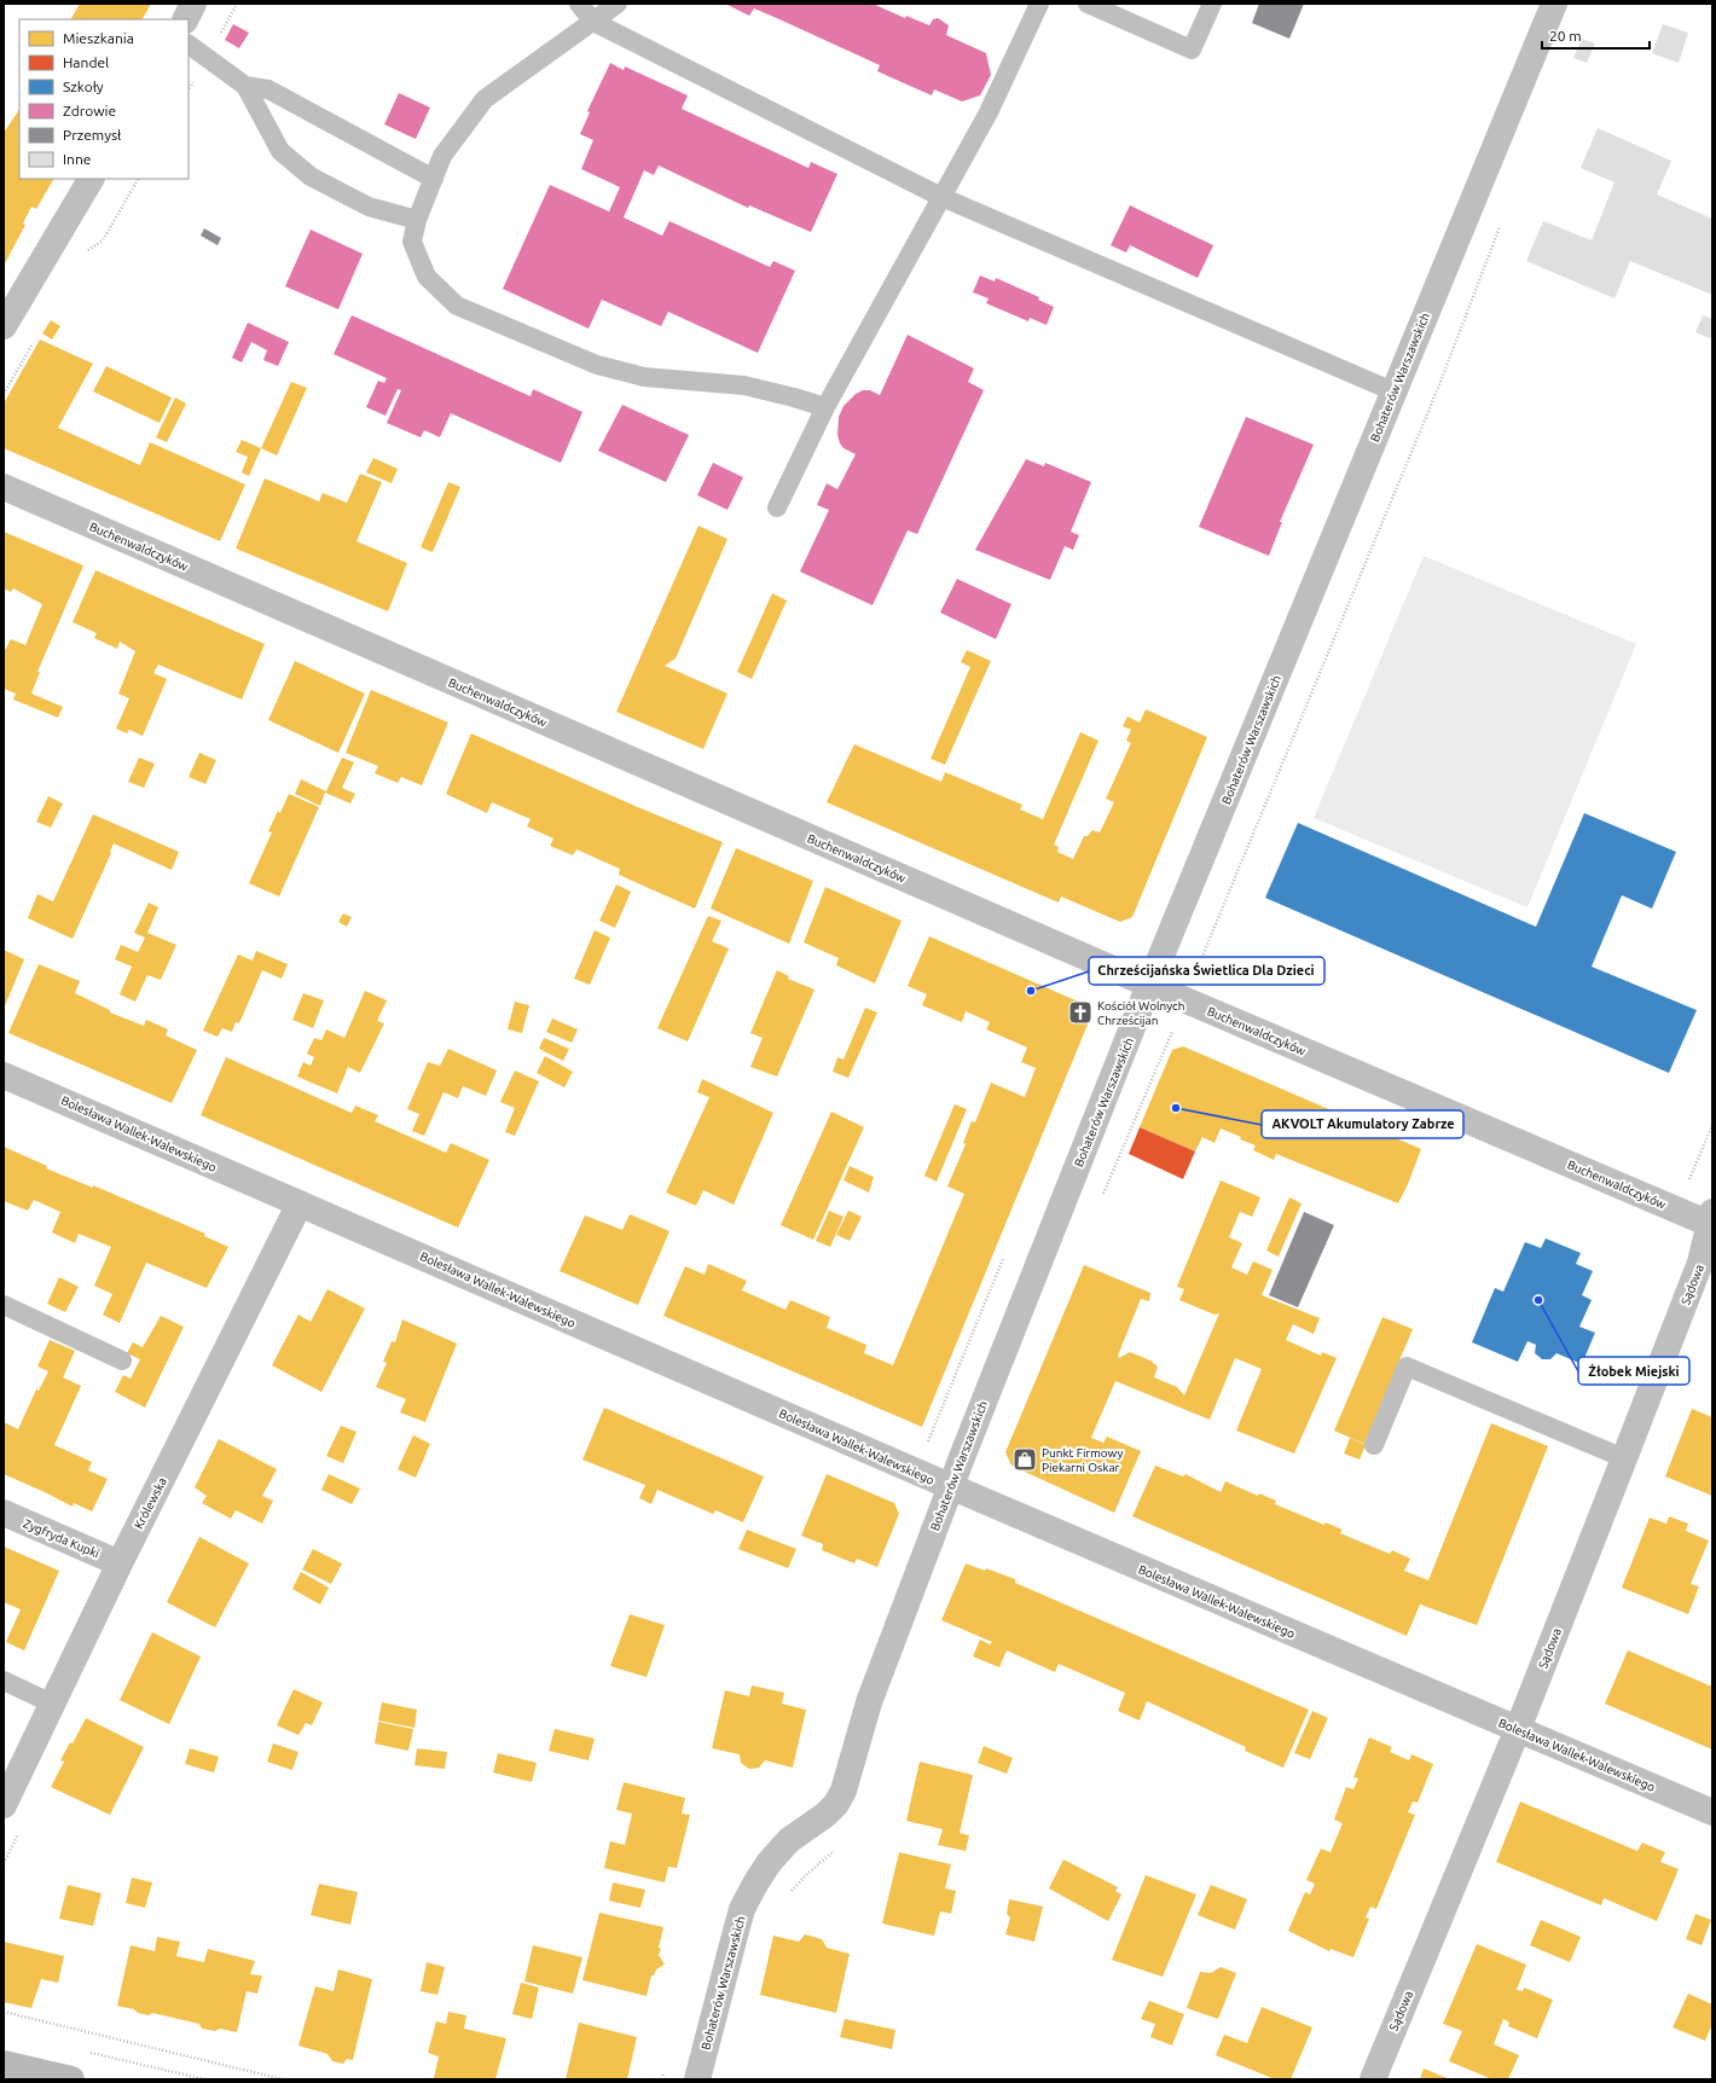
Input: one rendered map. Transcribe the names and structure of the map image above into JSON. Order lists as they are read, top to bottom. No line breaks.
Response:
{"streets":{"street":["Bohaterów Warszawskich","Buchenwaldczyków","Bolesława Wallek-Walewskiego","Sądowa","Królewska","Zygfryda Kupki"]},"crossings":[["Bohaterów Warszawskich","Buchenwaldczyków"],["Bohaterów Warszawskich","Bolesława Wallek-Walewskiego"],["Buchenwaldczyków","Sądowa"],["Bolesława Wallek-Walewskiego","Sądowa"],["Bolesława Wallek-Walewskiego","Królewska"],["Królewska","Zygfryda Kupki"]],"places":{"other":["Chrześcijańska Świetlica Dla Dzieci","AKVOLT Akumulatory Zabrze","Żłobek Miejski"],"church":["Kościół Wolnych Chrześcijan"],"shop":["Punkt Firmowy Piekarni Oskar"]},"legend":["Mieszkania","Handel","Szkoły","Zdrowie","Przemysł","Inne"],"scale_bar":"20 m"}
